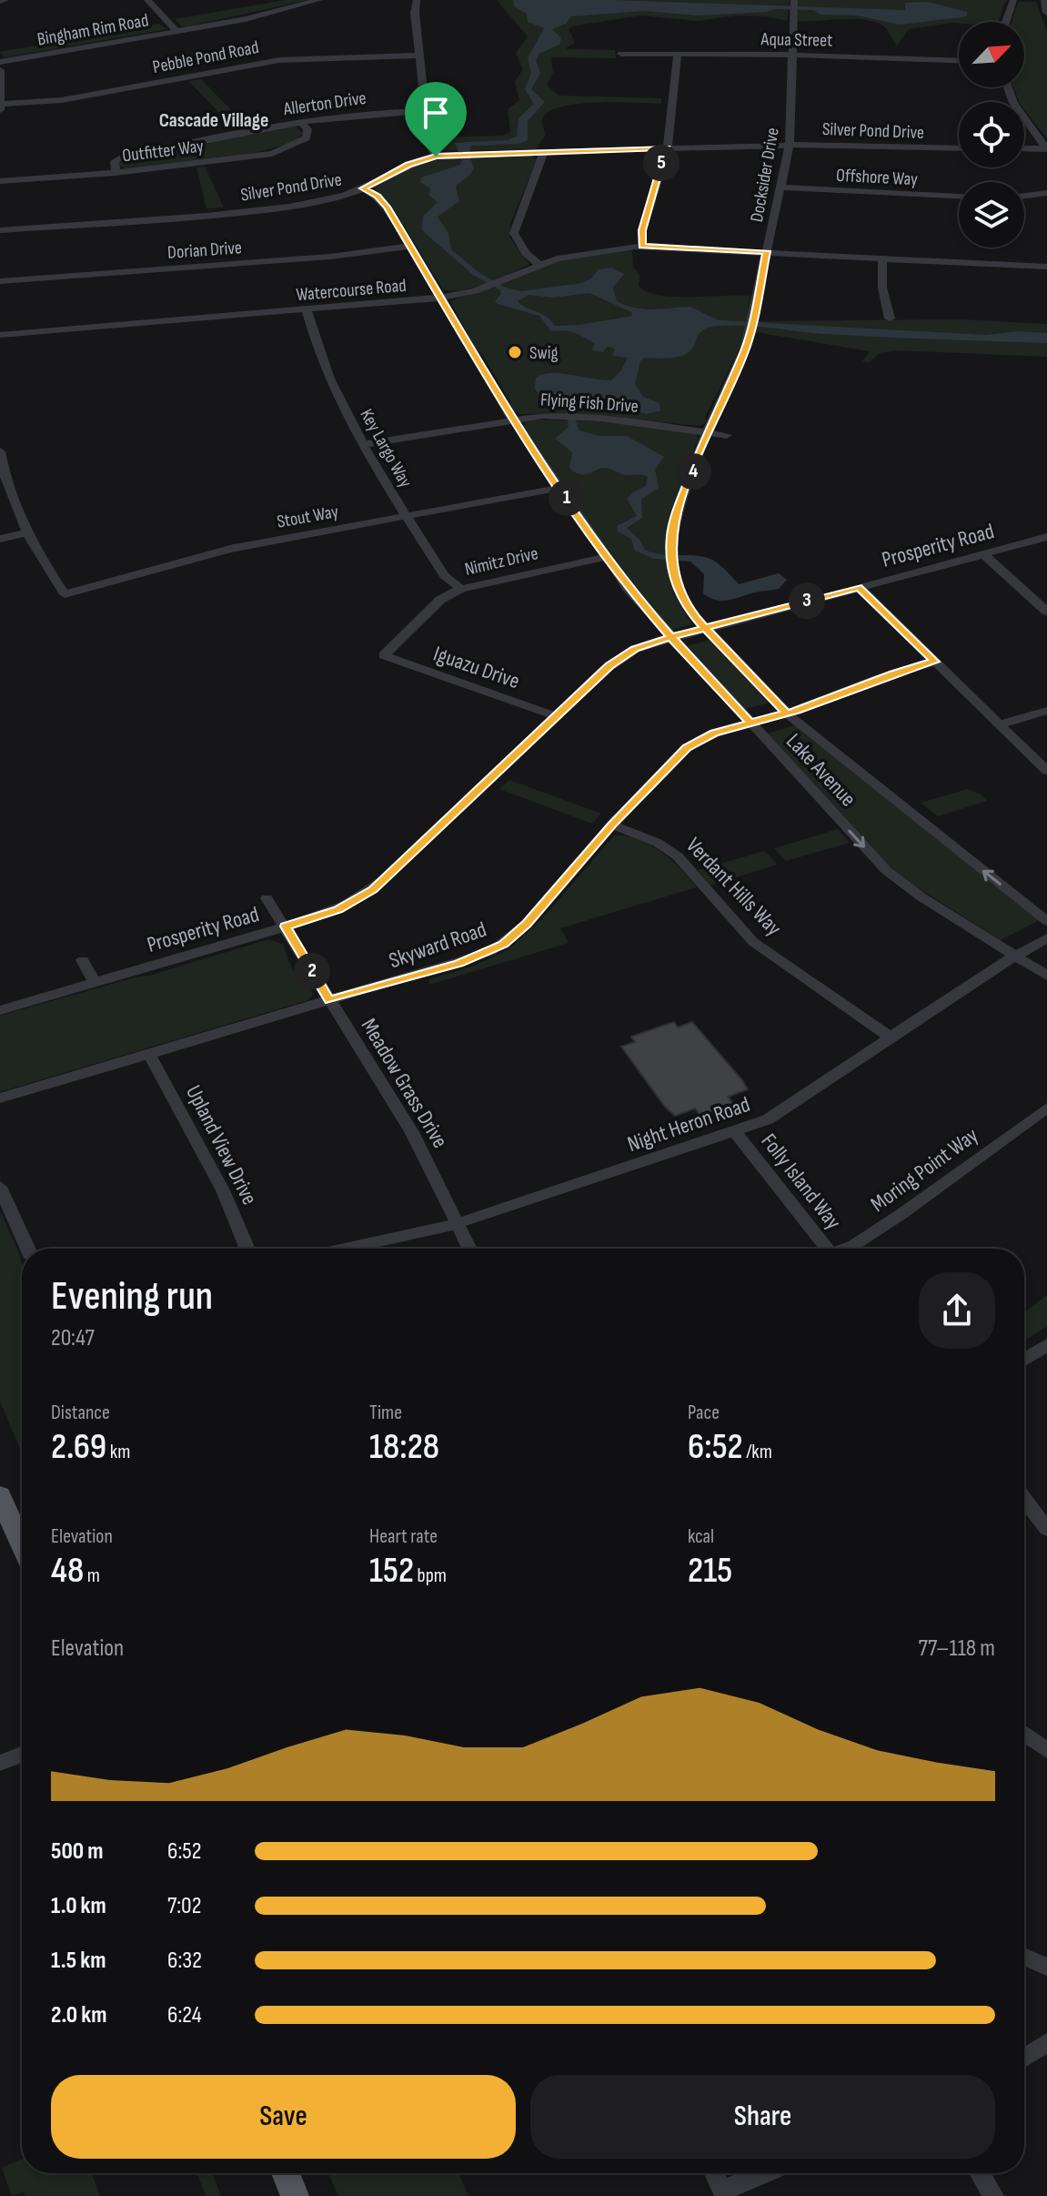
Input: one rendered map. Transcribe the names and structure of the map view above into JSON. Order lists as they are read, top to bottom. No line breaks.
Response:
{"streets":{"street":["Bingham Rim Road","Aqua Street","Pebble Pond Road","Allerton Drive","Silver Pond Drive","Outfitter Way","Docksider Drive","Offshore Way","Dorian Drive","Watercourse Road","Flying Fish Drive","Key Largo Way","Stout Way","Prosperity Road","Nimitz Drive","Iguazu Drive","Lake Avenue","Verdant Hills Way","Skyward Road","Meadow Grass Drive","Night Heron Road","Upland View Drive","Moring Point Way","Folly Island Way"]},"crossings":[["Aqua Street","Docksider Drive"],["Allerton Drive","Outfitter Way"],["Silver Pond Drive","Docksider Drive"],["Silver Pond Drive","Lake Avenue"],["Docksider Drive","Offshore Way"],["Docksider Drive","Watercourse Road"],["Docksider Drive","Flying Fish Drive"],["Docksider Drive","Lake Avenue"],["Dorian Drive","Lake Avenue"],["Watercourse Road","Key Largo Way"],["Watercourse Road","Lake Avenue"],["Flying Fish Drive","Key Largo Way"],["Flying Fish Drive","Lake Avenue"],["Key Largo Way","Stout Way"],["Key Largo Way","Nimitz Drive"],["Stout Way","Lake Avenue"],["Prosperity Road","Iguazu Drive"],["Prosperity Road","Lake Avenue"],["Prosperity Road","Meadow Grass Drive"],["Nimitz Drive","Iguazu Drive"],["Nimitz Drive","Lake Avenue"],["Lake Avenue","Skyward Road"],["Lake Avenue","Night Heron Road"],["Verdant Hills Way","Skyward Road"],["Verdant Hills Way","Night Heron Road"],["Skyward Road","Meadow Grass Drive"],["Skyward Road","Upland View Drive"],["Meadow Grass Drive","Night Heron Road"],["Night Heron Road","Folly Island Way"]],"districts":["Cascade Village"],"places":["Swig"],"north":"top right","page":{"pins":["5","4","1","3","2"],"heading":["Evening run","20:47"],"stats":[["Distance","2.69 km"],["Time","18:28"],["Pace","6:52 /km"],["Elevation","48 m"],["Heart rate","152 bpm"],["kcal","215"]],"chart":["Elevation","77–118 m"],"list":[{"name":"500 m","note":"6:52"},{"name":"1.0 km","note":"7:02"},{"name":"1.5 km","note":"6:32"},{"name":"2.0 km","note":"6:24"}],"buttons":["Save","Share"]}}
